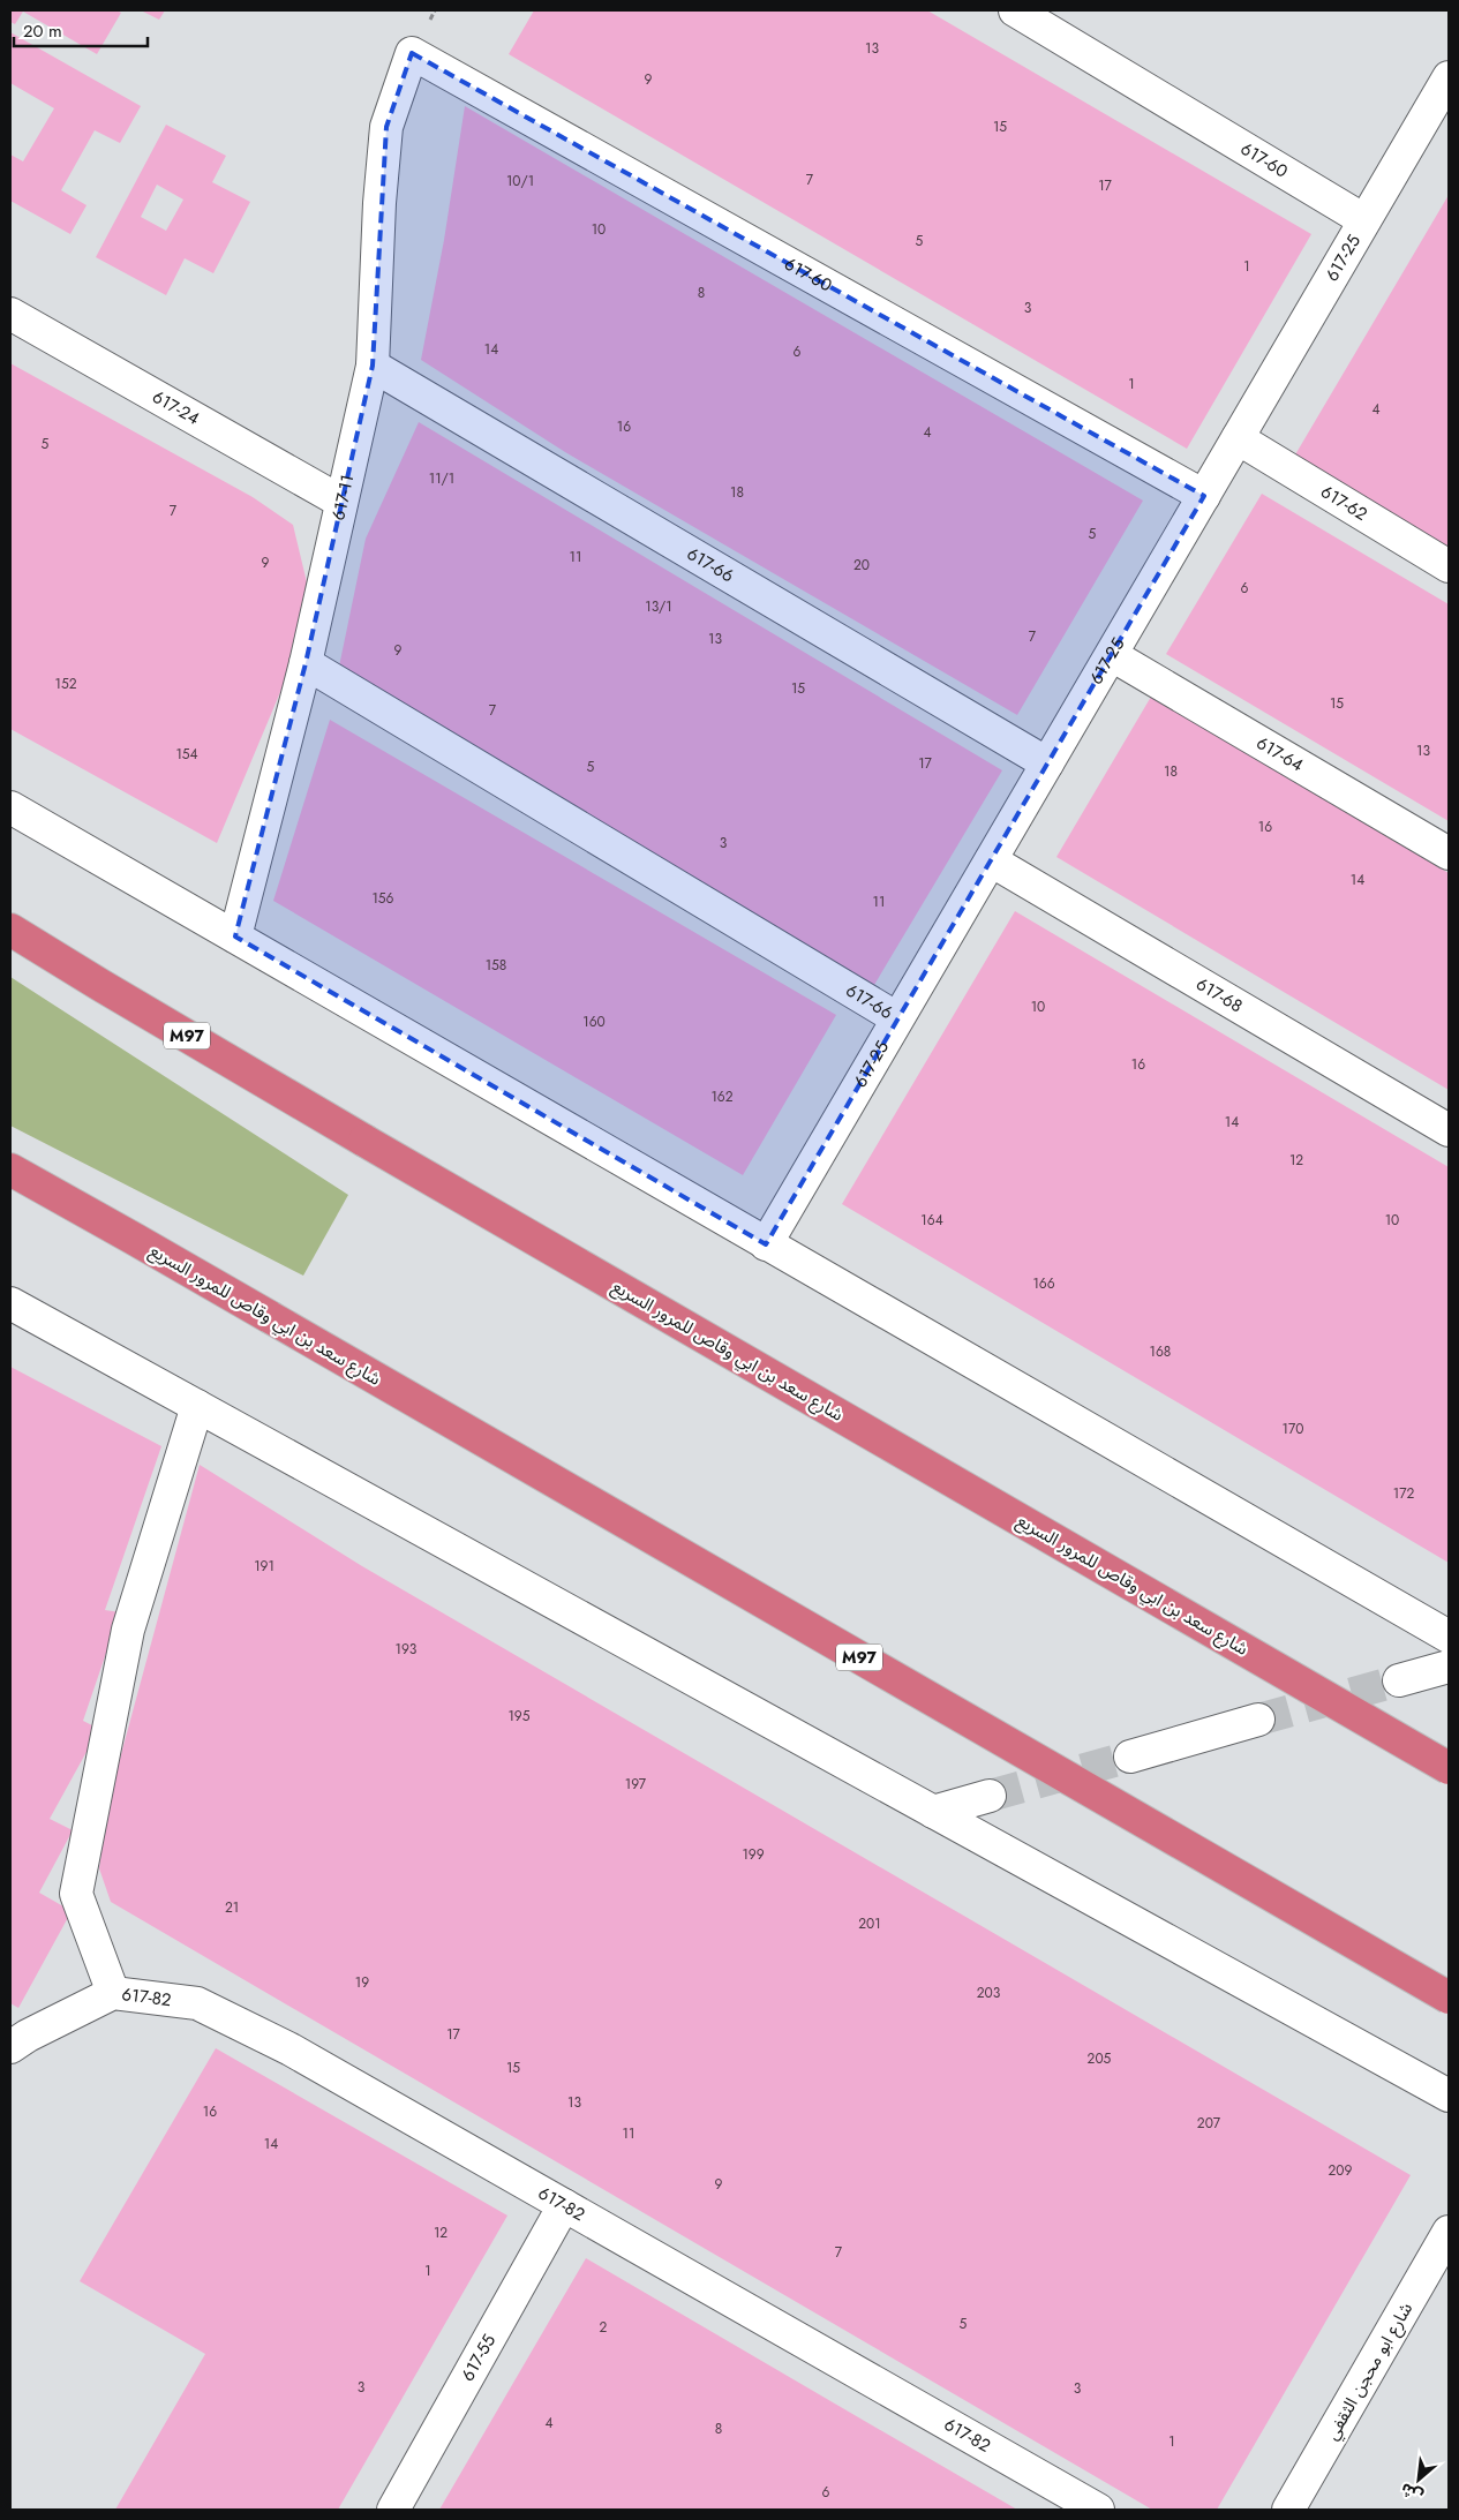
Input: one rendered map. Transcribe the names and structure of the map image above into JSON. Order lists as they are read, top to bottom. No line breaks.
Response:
{"streets":{"highway":["M97","شارع سعد بن ابي وقاص للمرور السريع"],"street":["617-60","617-25","617-24","617-11","617-62","617-66","617-64","617-68","617-82","617-55","شارع ابو محجن الثقفي"]},"crossings":[["617-60","617-25"],["617-60","617-11"],["617-25","617-62"],["617-25","617-66"],["617-25","617-64"],["617-25","617-68"],["617-24","617-11"],["617-11","617-66"],["617-82","617-55"]],"house_numbers":["13","9","15","7","10/1","17","10","5","1","8","3","14","6","1","4","16","4","5","11/1","18","7","5","11","9","20","6","13/1","7","13","9","152","15","15","7","13","154","17","5","18","16","3","14","156","11","158","10","160","16","162","14","12","164","10","166","168","170","172","191","193","195","197","199","21","201","19","203","17","205","15","13","16","207","11","14","209","9","12","7","1","5","2","3","3","4","8","1","6"],"scale_bar":"20 m","north":"bottom left"}
